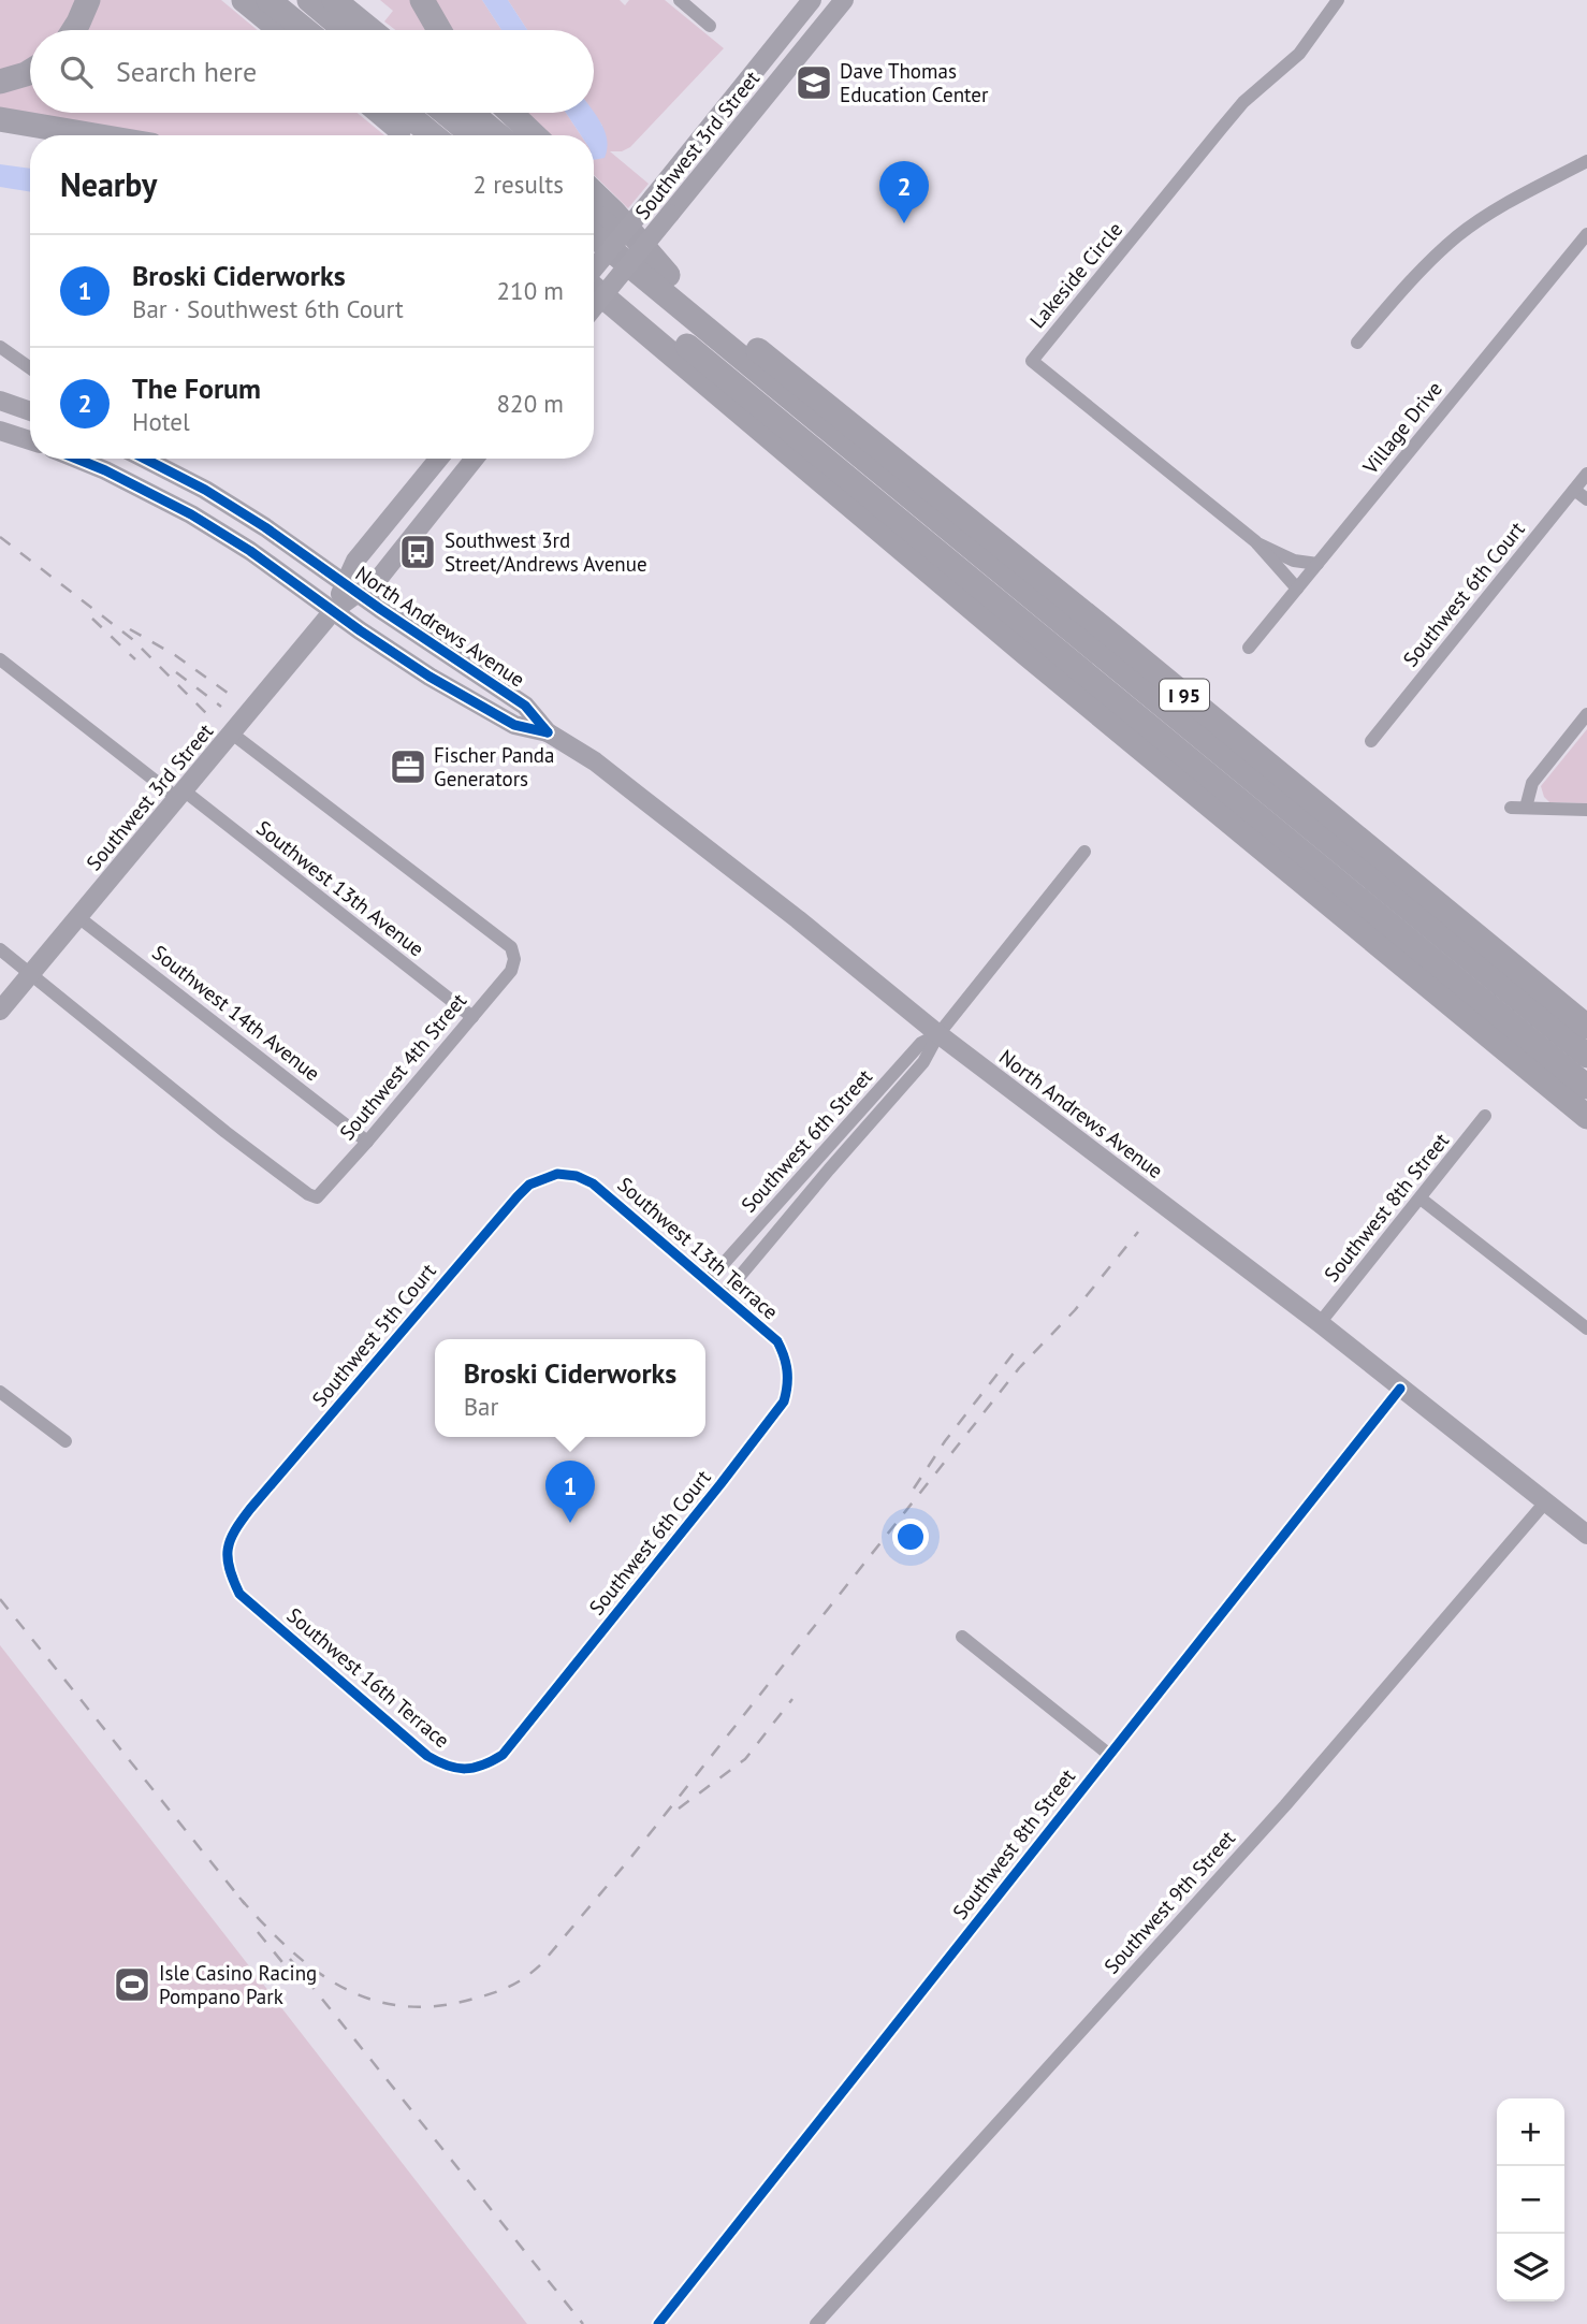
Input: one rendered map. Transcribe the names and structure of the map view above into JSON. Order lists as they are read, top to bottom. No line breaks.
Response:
{"streets":{"highway":["I 95"],"main road":["Southwest 3rd Street","North Andrews Avenue"],"street":["Lakeside Circle","Village Drive","Southwest 6th Court","Southwest 13th Avenue","Southwest 14th Avenue","Southwest 4th Street","Southwest 6th Street","Southwest 8th Street","Southwest 13th Terrace","Southwest 5th Court","Southwest 16th Terrace","Southwest 9th Street"]},"crossings":[["Southwest 3rd Street","North Andrews Avenue"],["Southwest 3rd Street","Southwest 13th Avenue"],["Southwest 3rd Street","Southwest 14th Avenue"],["Southwest 3rd Street","Southwest 4th Street"],["Lakeside Circle","Village Drive"],["Southwest 6th Court","Southwest 13th Terrace"],["Southwest 6th Court","Southwest 16th Terrace"],["North Andrews Avenue","Southwest 6th Street"],["North Andrews Avenue","Southwest 8th Street"],["North Andrews Avenue","Southwest 9th Street"],["Southwest 13th Avenue","Southwest 4th Street"],["Southwest 14th Avenue","Southwest 4th Street"],["Southwest 6th Street","Southwest 13th Terrace"],["Southwest 13th Terrace","Southwest 5th Court"],["Southwest 5th Court","Southwest 16th Terrace"]],"places":{"school or university":["Dave Thomas Education Center"],"bus stop":["Southwest 3rd Street/Andrews Avenue"],"office":["Fischer Panda Generators"],"sports":["Isle Casino Racing Pompano Park"]},"page":{"search":"Search here","heading":["Nearby","2 results"],"pins":["2","1"],"list":[{"mark":"1","name":"Broski Ciderworks","note":"Bar · Southwest 6th Court","value":"210 m"},{"mark":"2","name":"The Forum","note":"Hotel","value":"820 m"}],"popup":["Broski Ciderworks","Bar"],"map_buttons":["+","−"]}}
